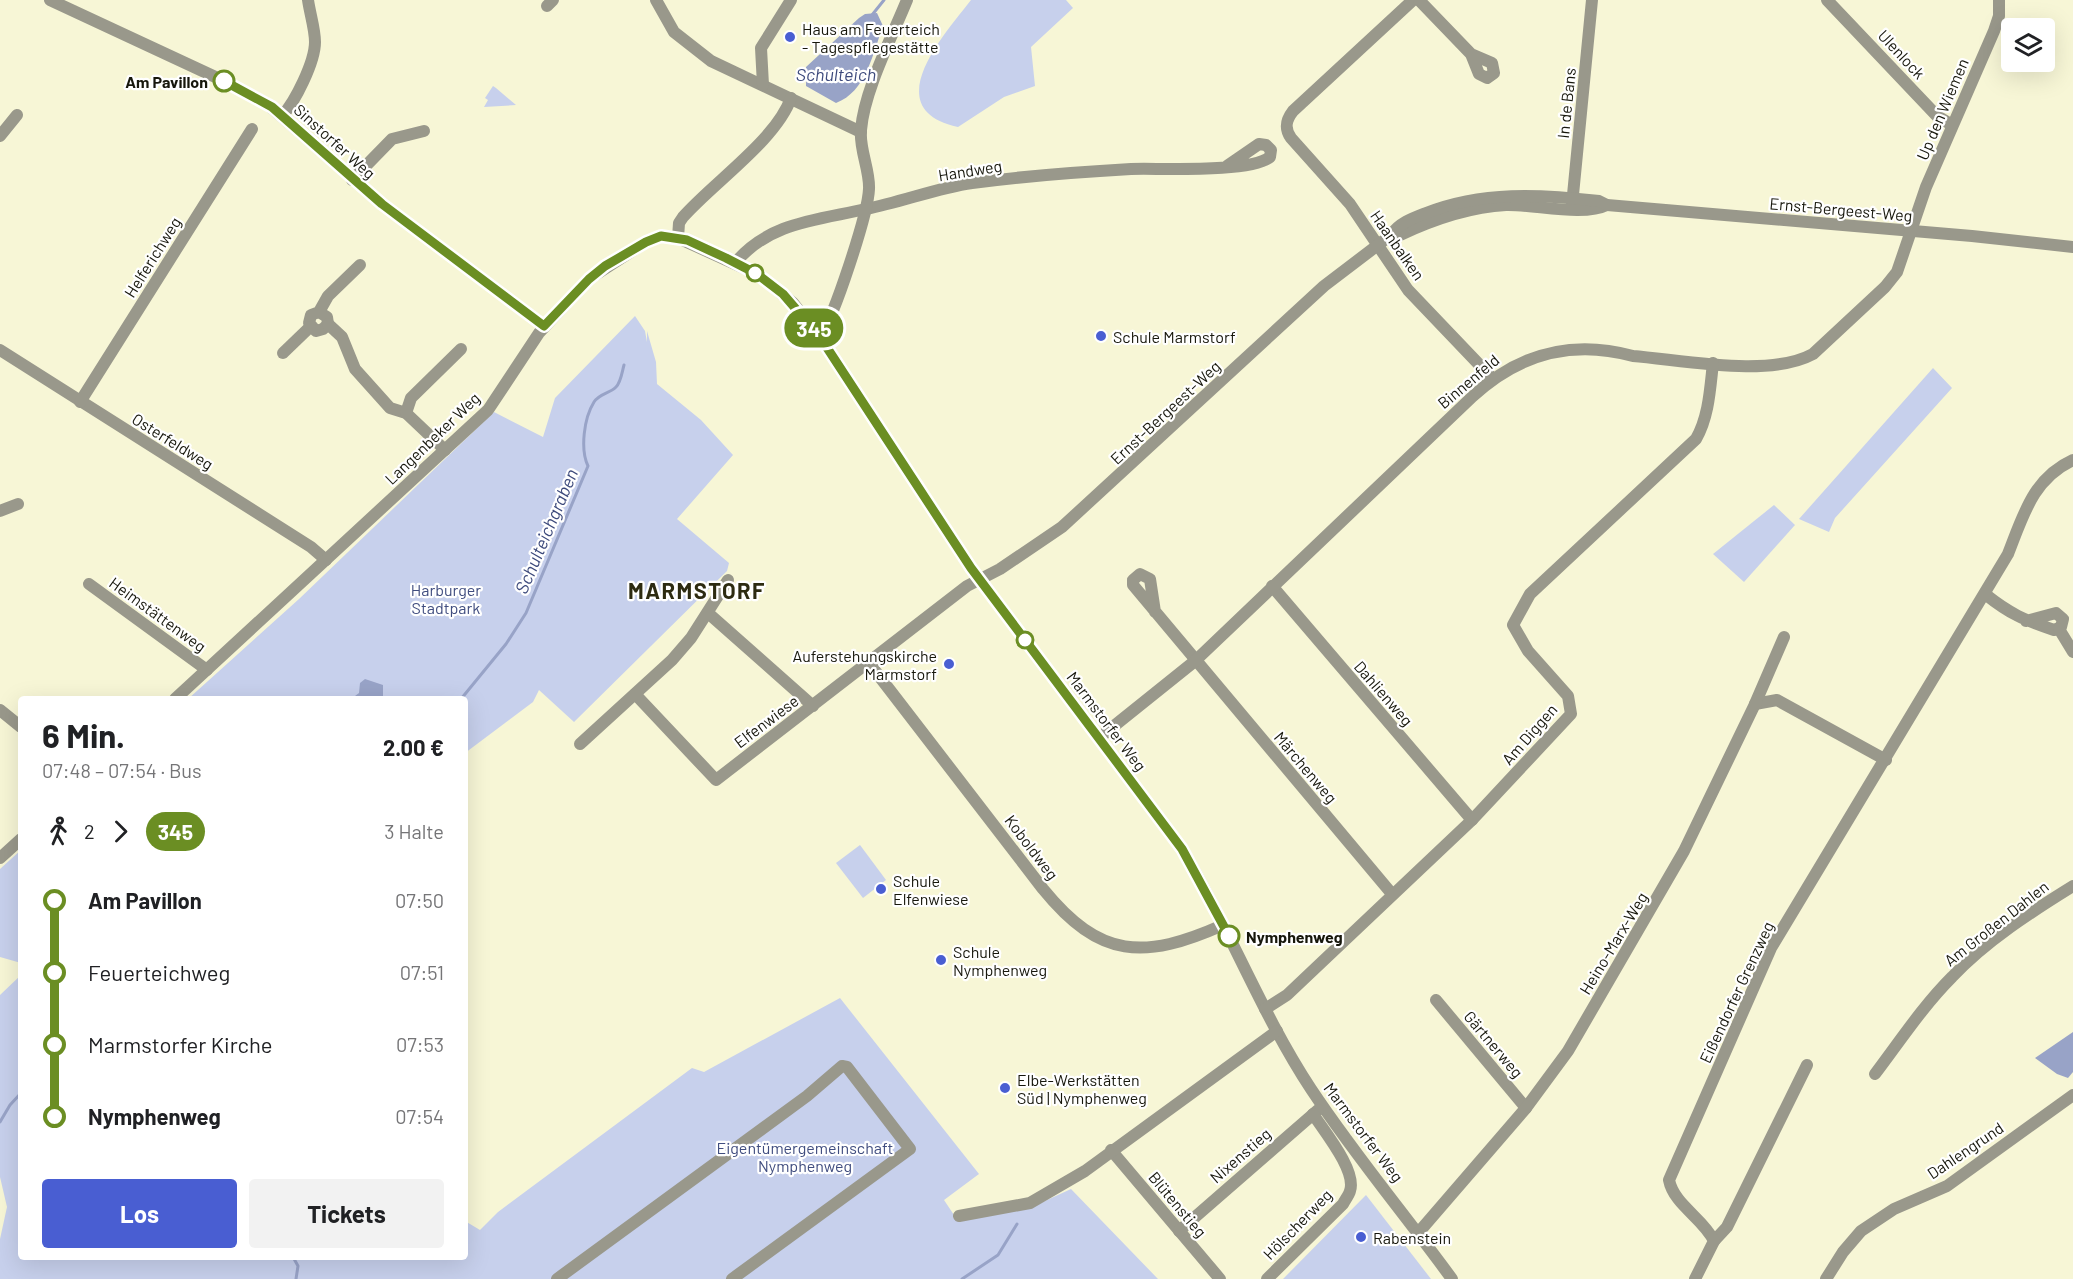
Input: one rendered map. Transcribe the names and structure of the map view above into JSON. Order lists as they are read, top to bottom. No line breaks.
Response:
{"streets":{"street":["Ulenlock","In de Bans","Up den Wiemen","Sinstorfer Weg","Handweg","Ernst-Bergeest-Weg","Haanbalken","Helferichweg","Binnenfeld","Langenbeker Weg","Osterfeldweg","Heimstättenweg","Dahlienweg","Elfenwiese","Marmstorfer Weg","Am Diggen","Märchenweg","Koboldweg","Am Großen Dahlen","Heino-Marx-Weg","Eißendorfer Grenzweg","Gärtnerweg","Dahlengrund","Nixenstieg","Blütenstieg","Hölscherweg"]},"crossings":[["Ulenlock","Up den Wiemen"],["In de Bans","Ernst-Bergeest-Weg"],["Up den Wiemen","Ernst-Bergeest-Weg"],["Up den Wiemen","Binnenfeld"],["Sinstorfer Weg","Langenbeker Weg"],["Handweg","Marmstorfer Weg"],["Ernst-Bergeest-Weg","Haanbalken"],["Ernst-Bergeest-Weg","Binnenfeld"],["Ernst-Bergeest-Weg","Elfenwiese"],["Ernst-Bergeest-Weg","Marmstorfer Weg"],["Haanbalken","Binnenfeld"],["Helferichweg","Osterfeldweg"],["Binnenfeld","Dahlienweg"],["Binnenfeld","Marmstorfer Weg"],["Binnenfeld","Am Diggen"],["Binnenfeld","Märchenweg"],["Langenbeker Weg","Osterfeldweg"],["Langenbeker Weg","Heimstättenweg"],["Langenbeker Weg","Marmstorfer Weg"],["Dahlienweg","Am Diggen"],["Elfenwiese","Marmstorfer Weg"],["Elfenwiese","Koboldweg"],["Marmstorfer Weg","Am Diggen"],["Marmstorfer Weg","Koboldweg"],["Marmstorfer Weg","Heino-Marx-Weg"],["Marmstorfer Weg","Nixenstieg"],["Marmstorfer Weg","Hölscherweg"],["Am Diggen","Märchenweg"],["Heino-Marx-Weg","Gärtnerweg"],["Nixenstieg","Blütenstieg"]],"districts":["MARMSTORF"],"water":["Schulteich","Schulteichgraben"],"parks":["Harburger Stadtpark","Eigentümergemeinschaft Nymphenweg"],"places":["Haus am Feuerteich - Tagespflegestätte","Am Pavillon","Schule Marmstorf","Auferstehungskirche Marmstorf","Schule Elfenwiese","Nymphenweg","Schule Nymphenweg","Elbe-Werkstätten Süd | Nymphenweg","Rabenstein"],"lines":["bus line 345"],"page":{"on_map":"345","heading":["6 Min.","07:48 – 07:54 · Bus","2.00 €"],"legs":["2","345","3 Halte"],"list":[{"name":"Am Pavillon","value":"07:50"},{"name":"Feuerteichweg","value":"07:51"},{"name":"Marmstorfer Kirche","value":"07:53"},{"name":"Nymphenweg","value":"07:54"}],"buttons":["Los","Tickets"]}}
